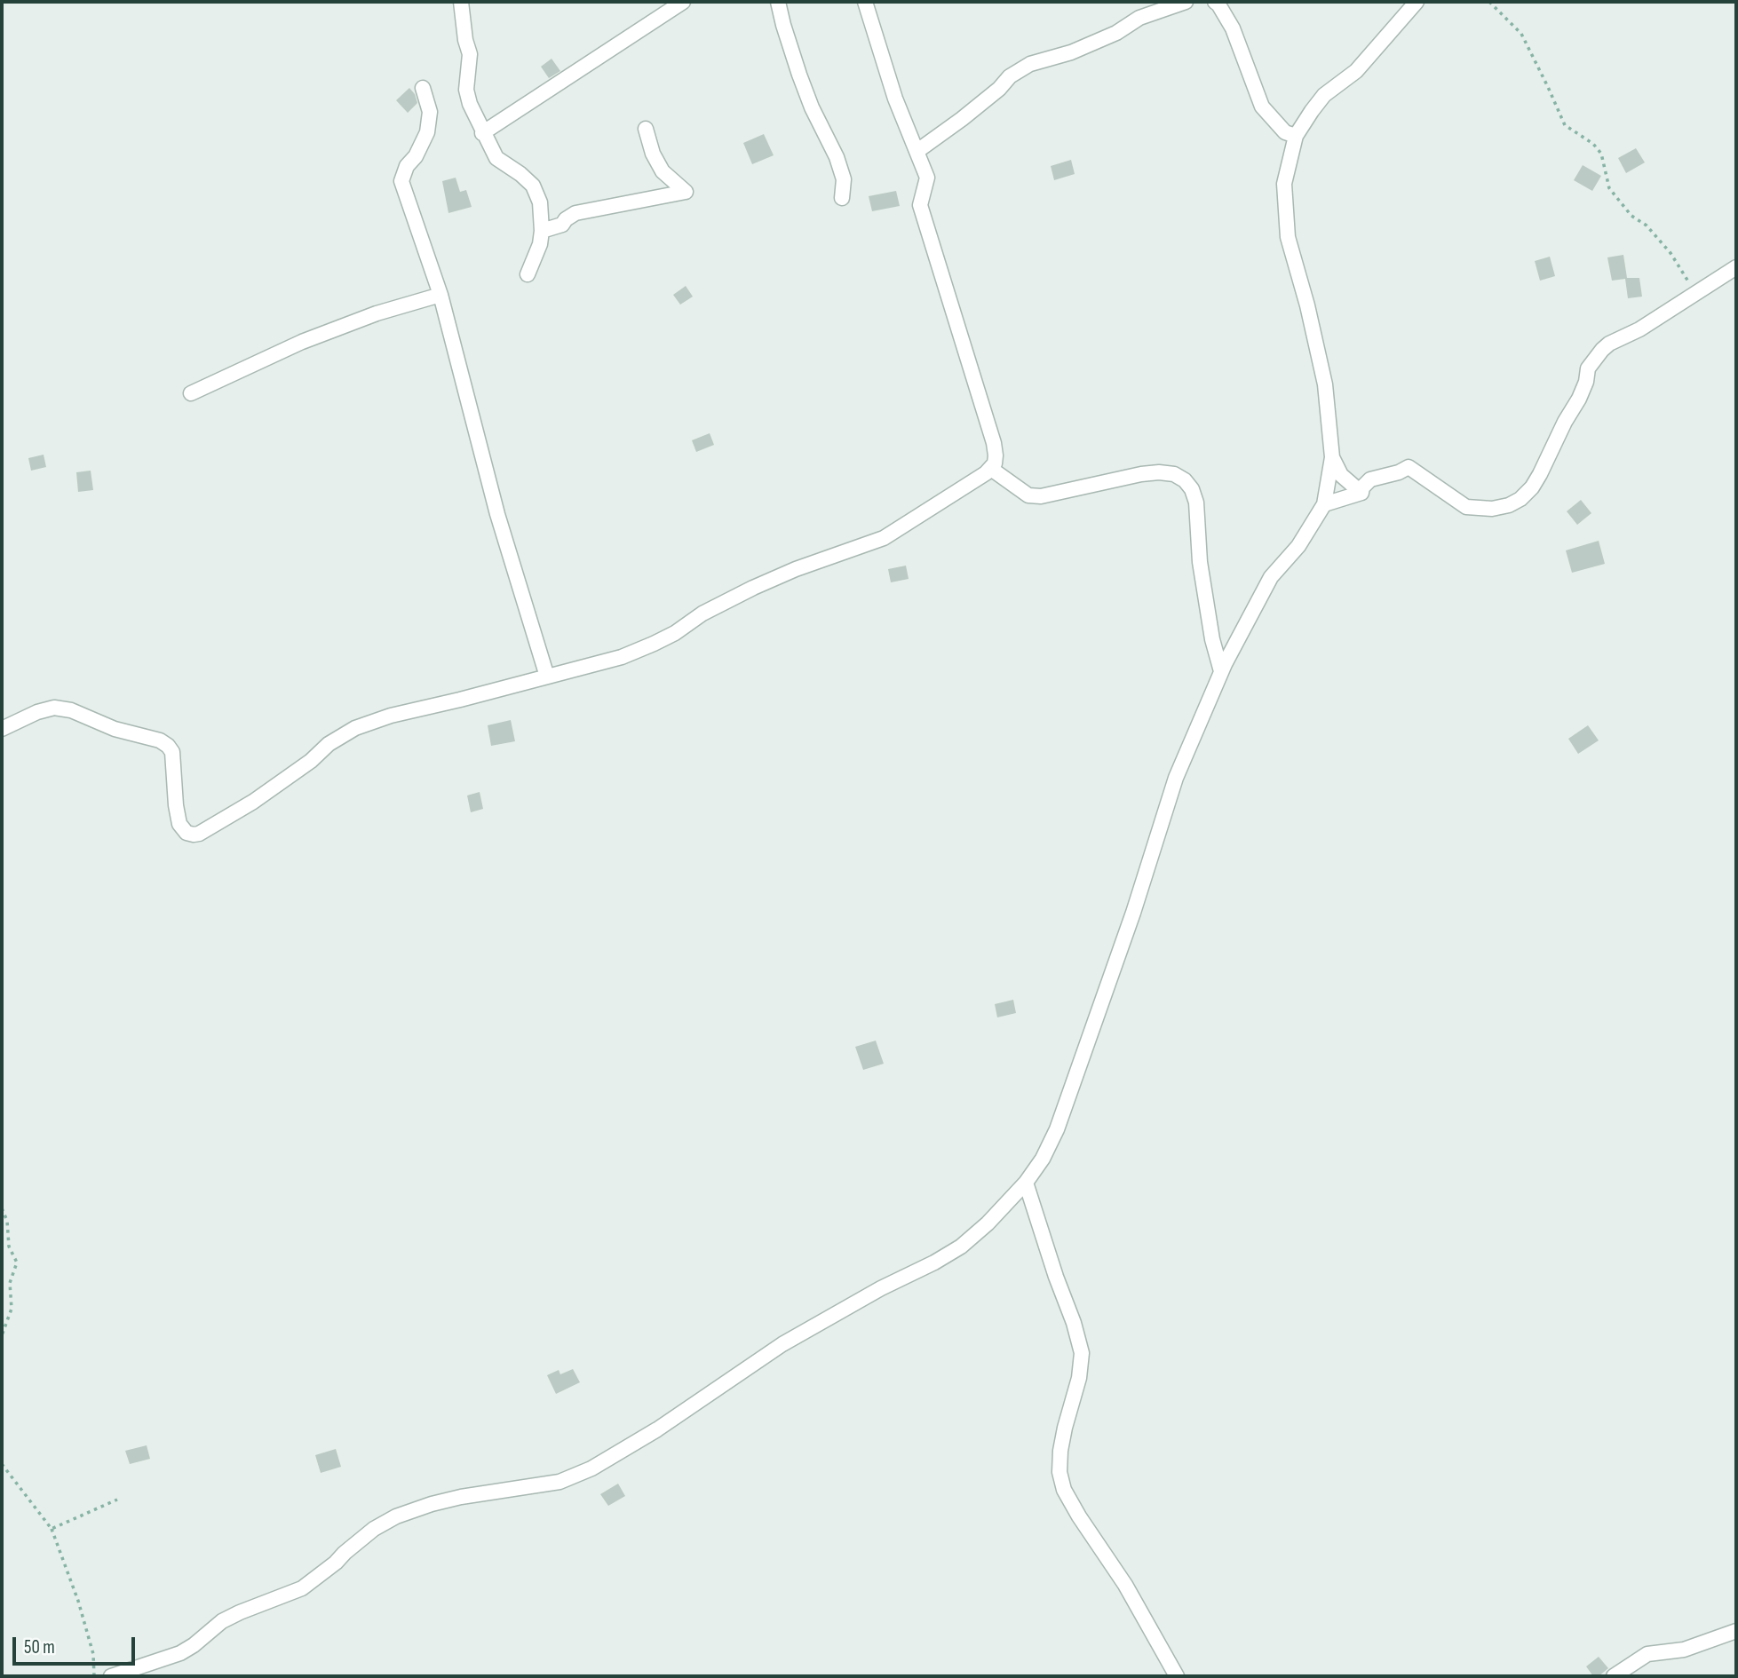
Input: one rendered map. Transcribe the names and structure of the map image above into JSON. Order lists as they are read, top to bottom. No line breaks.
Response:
{"scale_bar":"50 m"}
